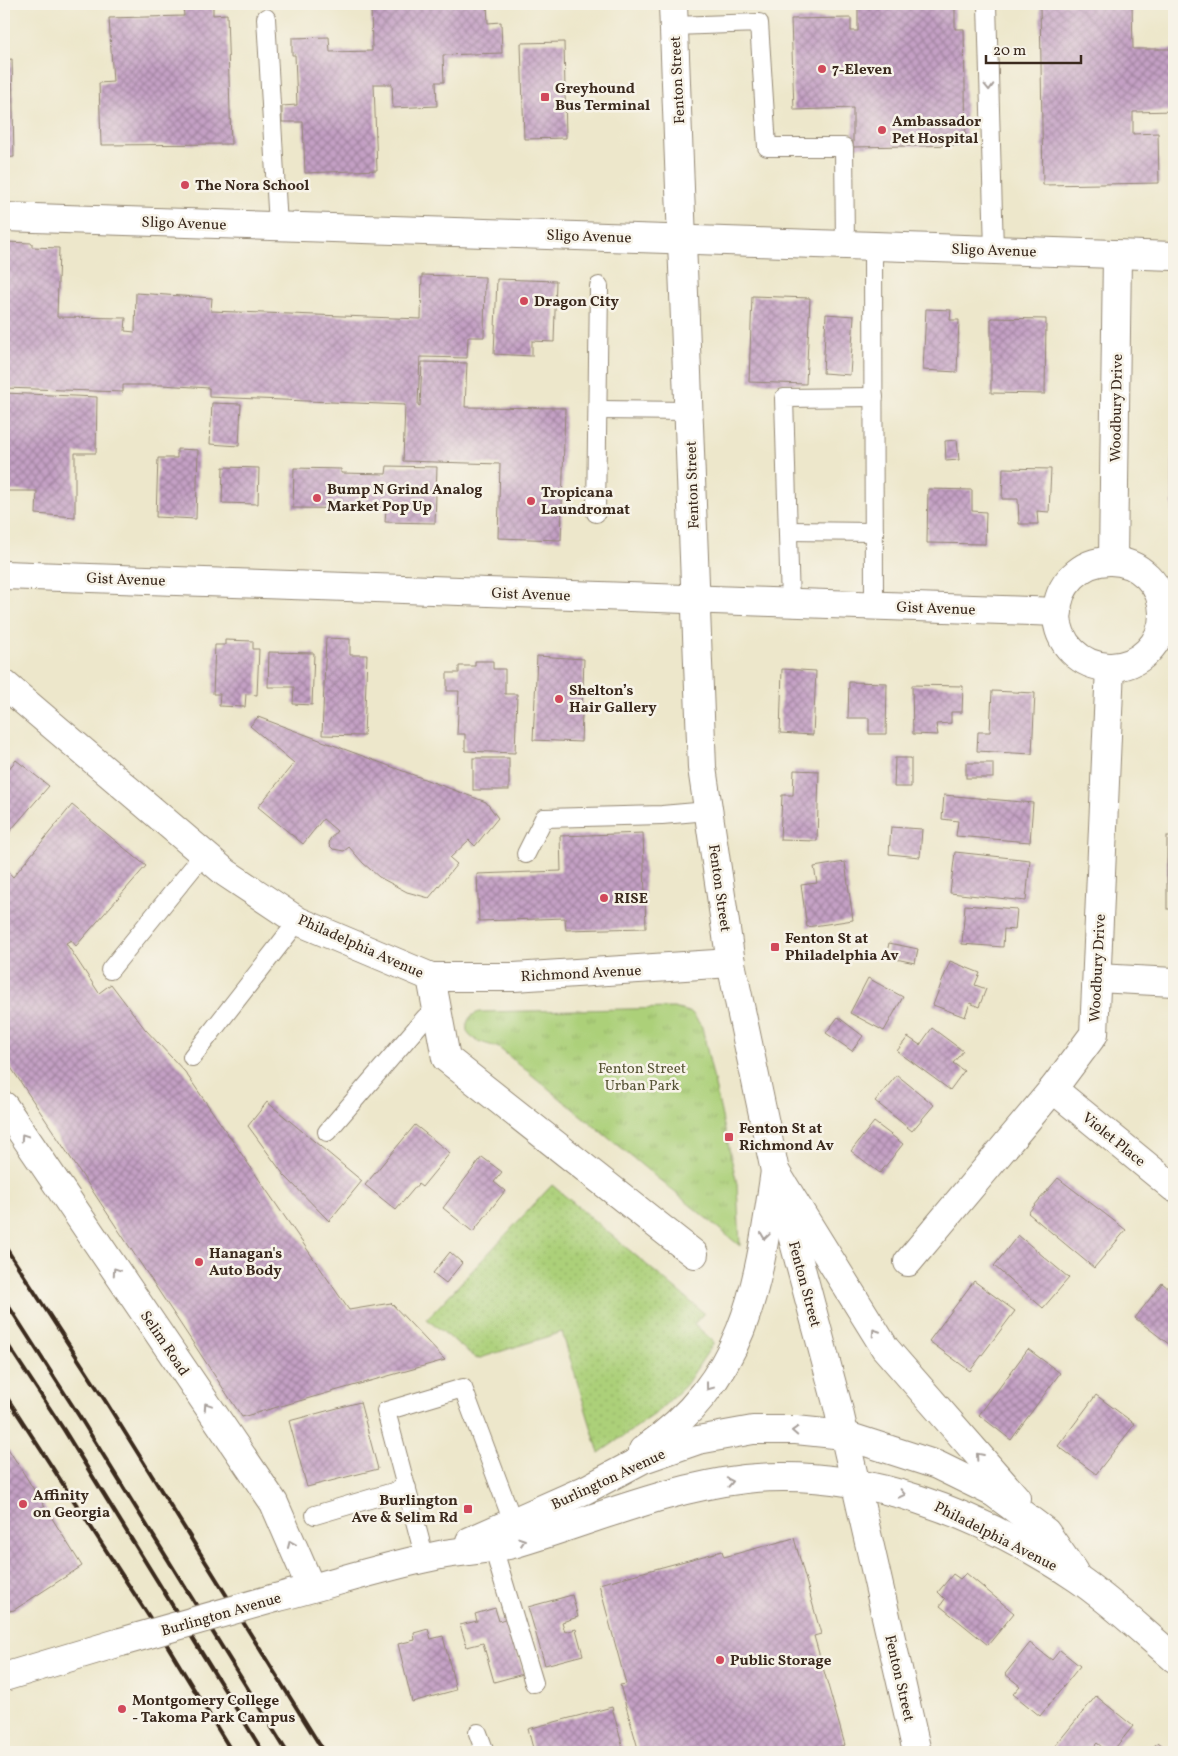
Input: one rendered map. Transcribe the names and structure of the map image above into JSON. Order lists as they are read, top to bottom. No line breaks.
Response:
{"streets":{"street":["Fenton Street","Sligo Avenue","Woodbury Drive","Gist Avenue","Philadelphia Avenue","Richmond Avenue","Violet Place","Selim Road","Burlington Avenue"]},"crossings":[["Fenton Street","Sligo Avenue"],["Fenton Street","Gist Avenue"],["Fenton Street","Philadelphia Avenue"],["Fenton Street","Richmond Avenue"],["Fenton Street","Burlington Avenue"],["Sligo Avenue","Woodbury Drive"],["Woodbury Drive","Gist Avenue"],["Woodbury Drive","Violet Place"],["Philadelphia Avenue","Richmond Avenue"],["Philadelphia Avenue","Burlington Avenue"],["Selim Road","Burlington Avenue"]],"one_way":["Selim Road"],"parks":["Fenton Street Urban Park"],"places":{"other":["7-Eleven","Ambassador Pet Hospital","The Nora School","Dragon City","Bump N Grind Analog Market Pop Up","Tropicana Laundromat","Shelton’s Hair Gallery","RISE","Hanagan's Auto Body","Affinity on Georgia","Public Storage","Montgomery College - Takoma Park Campus"],"transit":["Greyhound Bus Terminal","Fenton St at Philadelphia Av","Fenton St at Richmond Av","Burlington Ave & Selim Rd"]},"scale_bar":"20 m"}
